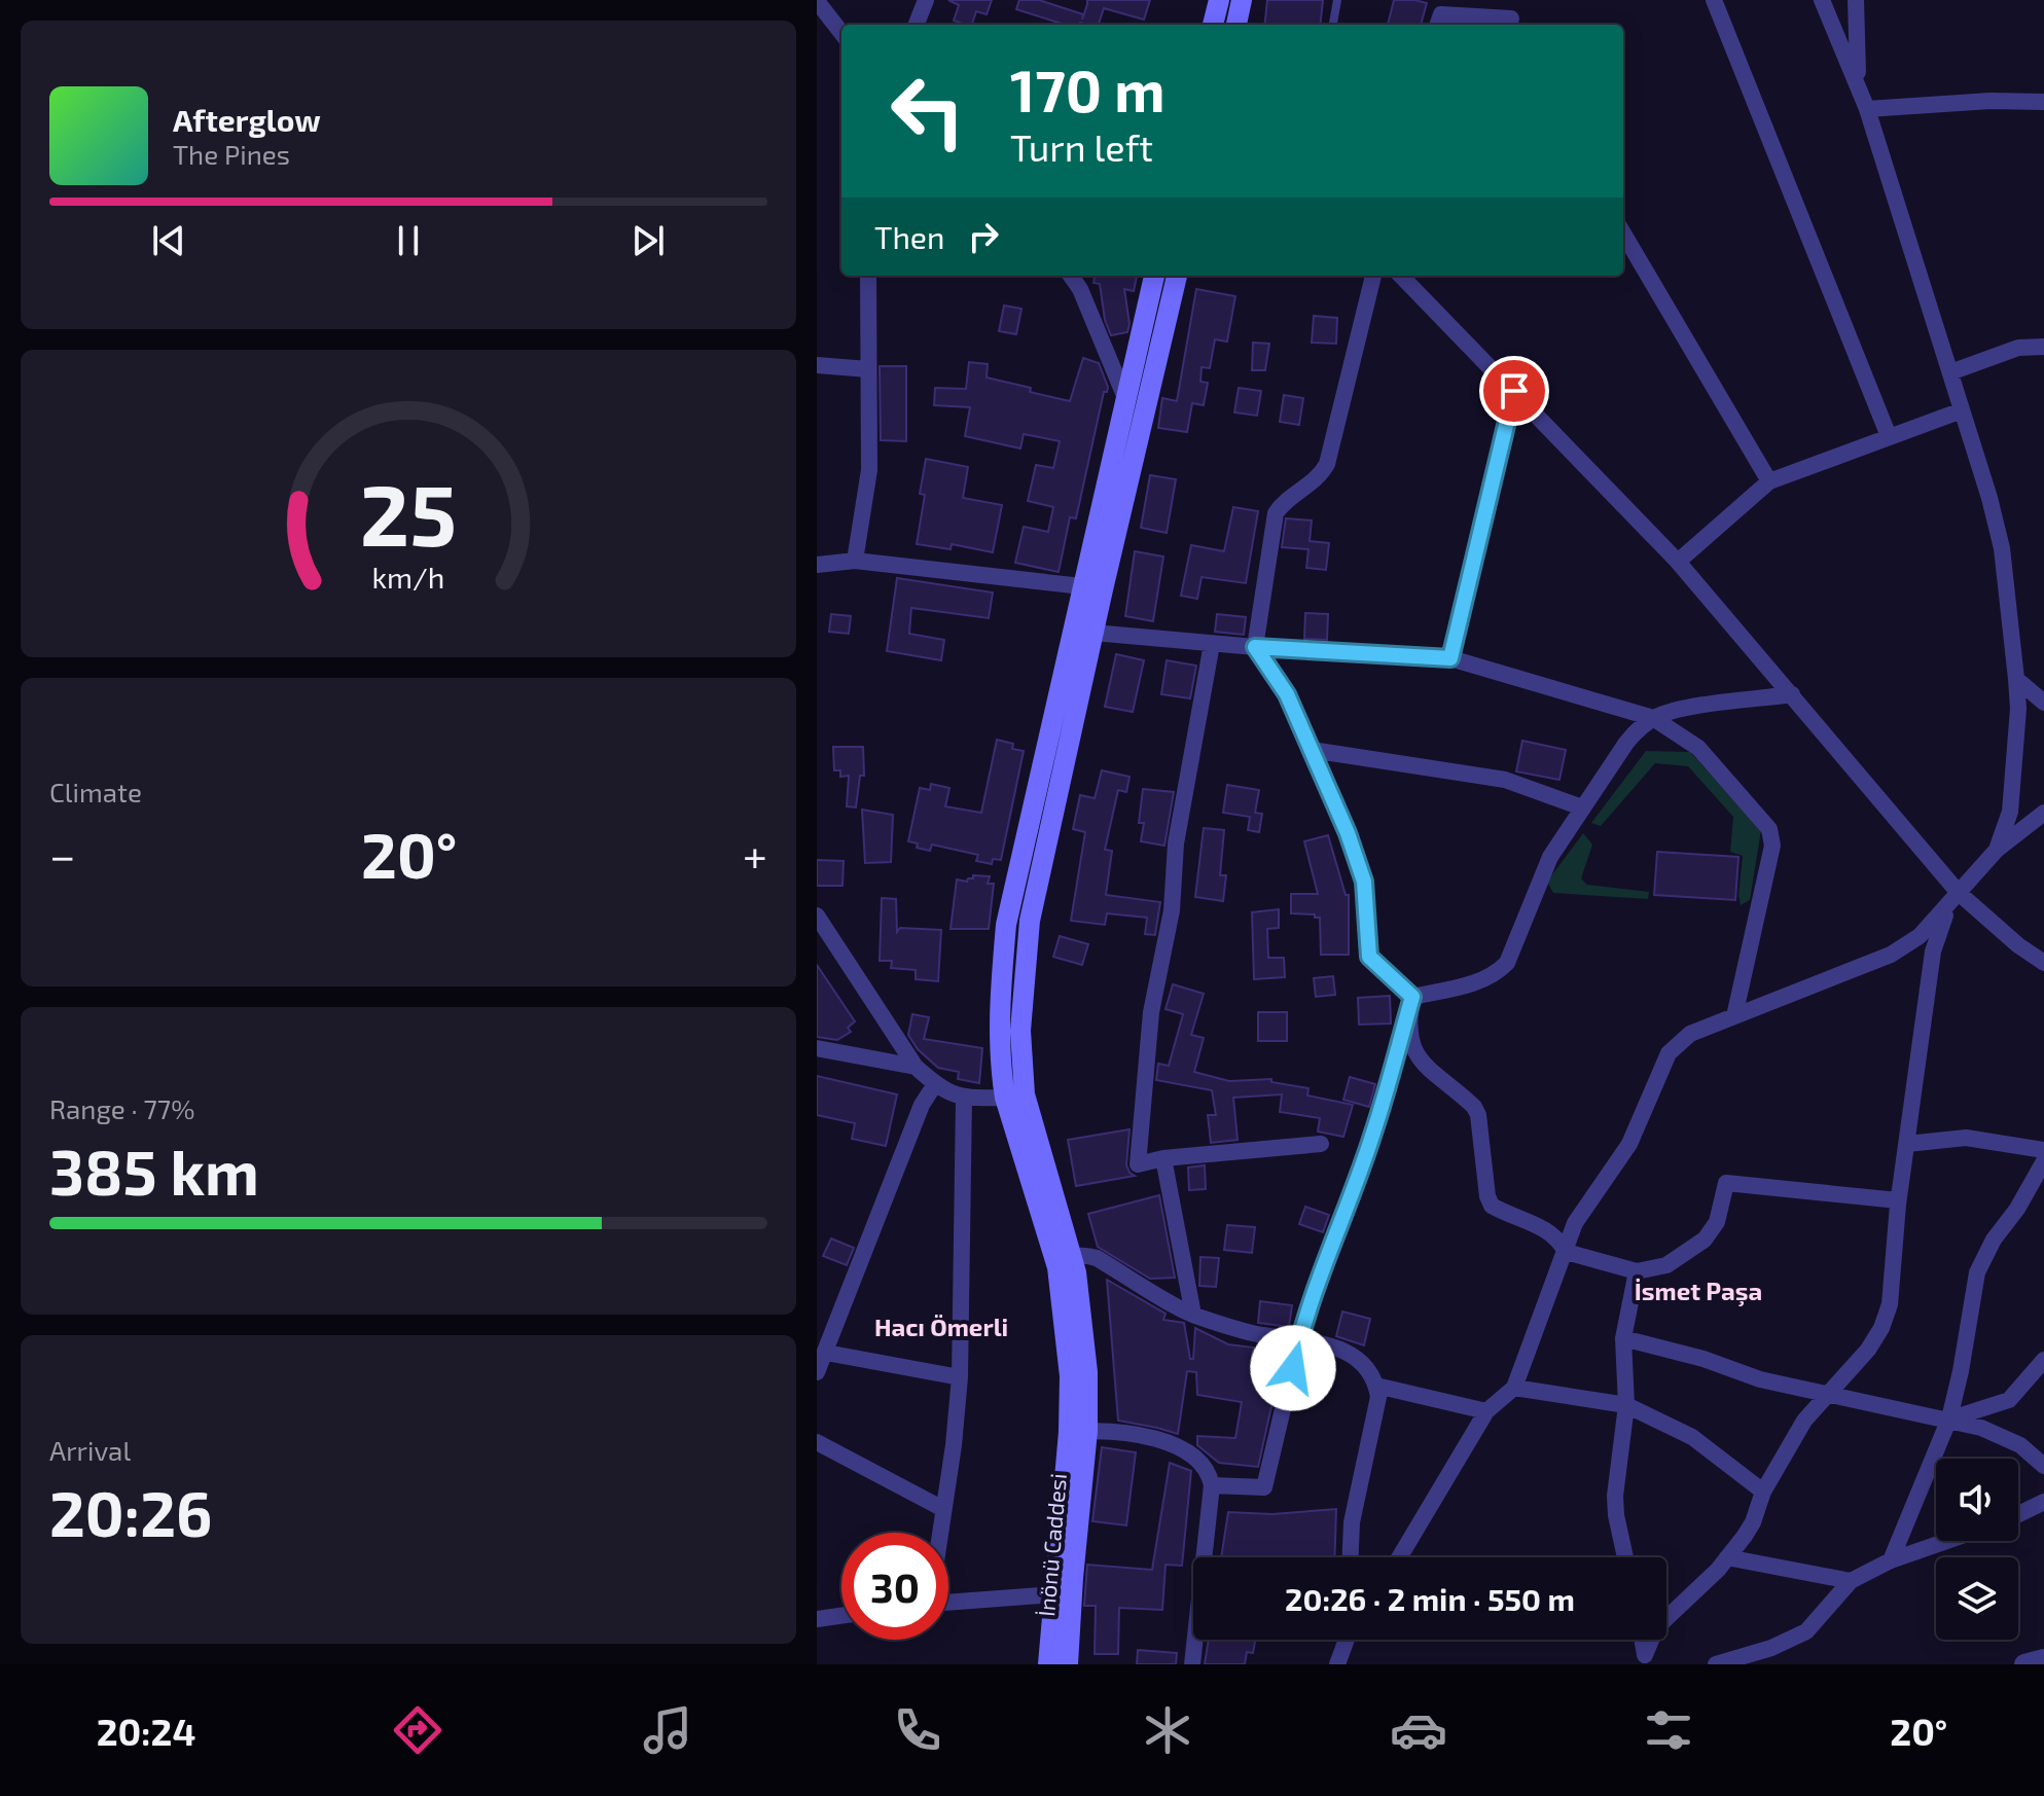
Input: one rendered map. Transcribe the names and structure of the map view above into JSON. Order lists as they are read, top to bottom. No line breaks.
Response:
{"streets":{"main road":["İnönü Caddesi"]},"districts":["İsmet Paşa","Hacı Ömerli"],"page":{"turn":["170 m","Turn left"],"song":["Afterglow","The Pines"],"then":"Then","tile":["Climate",["Range · 77%","385 km"],["Arrival","20:26"]],"heat":["−","20°","+"],"limit":"30","trip":"20:26 · 2 min · 550 m","tabs":["20:24","20°"],"gauge":["25","km/h"]}}
